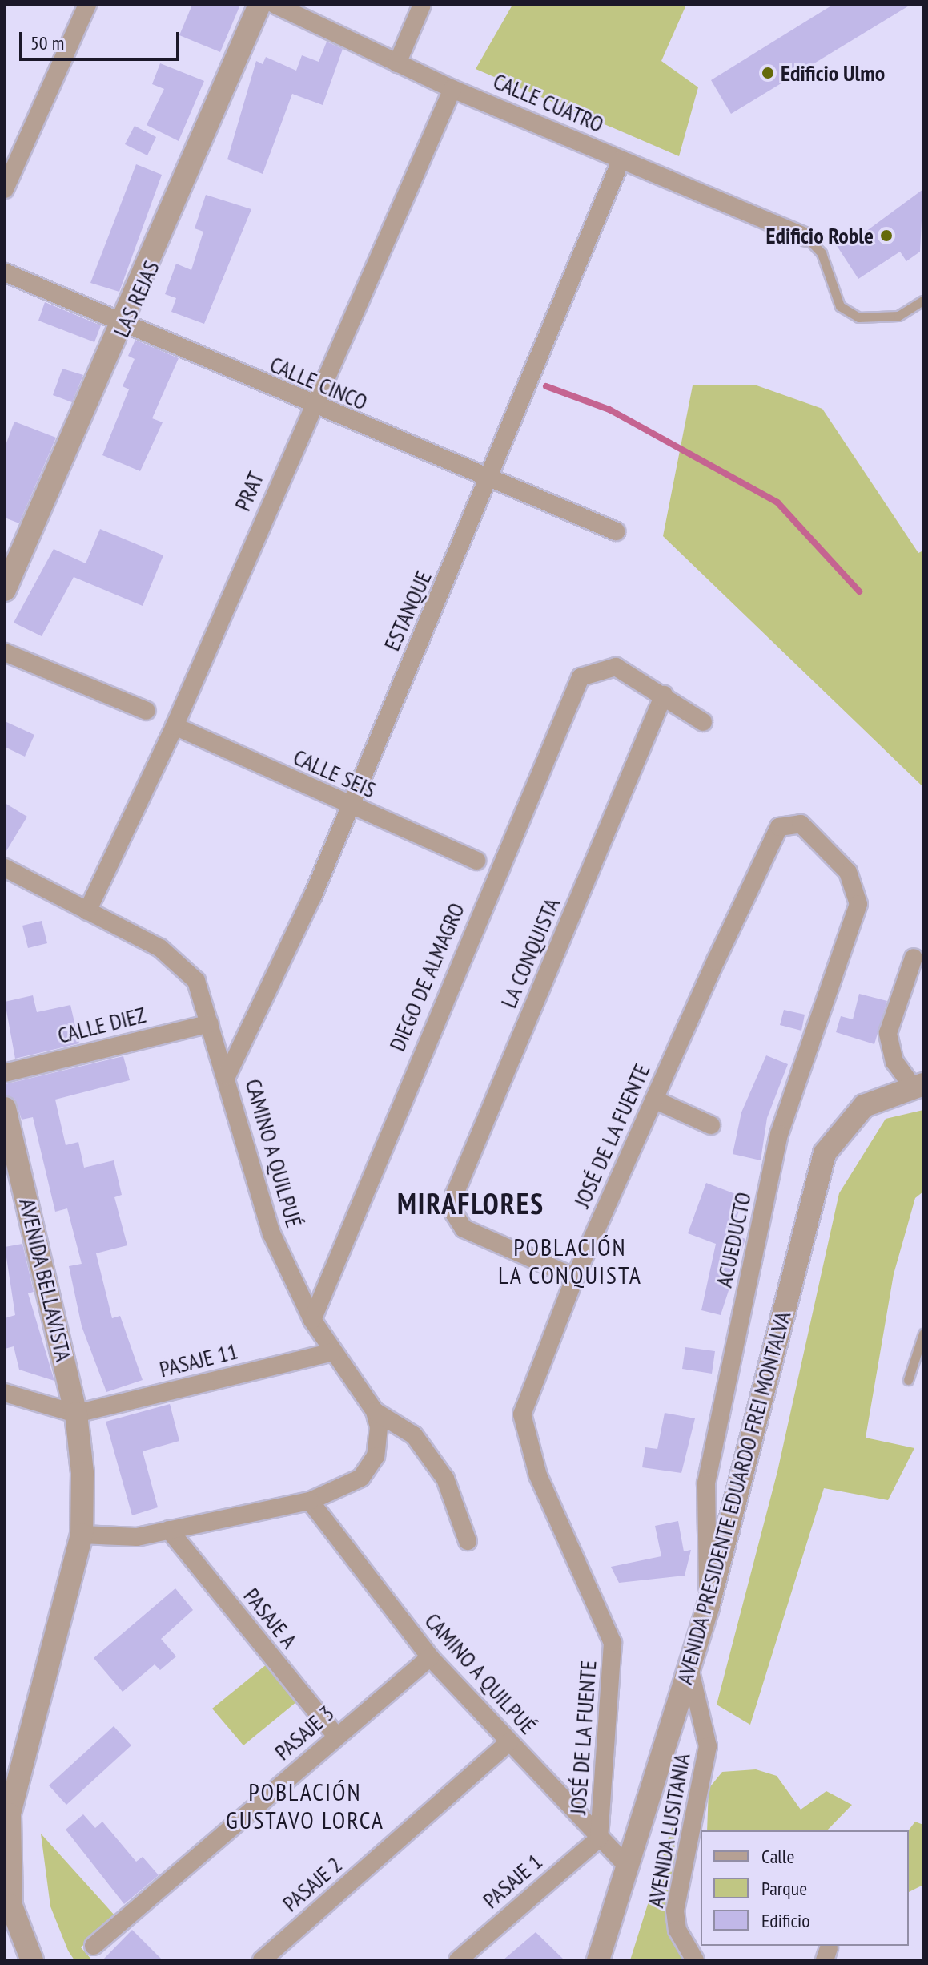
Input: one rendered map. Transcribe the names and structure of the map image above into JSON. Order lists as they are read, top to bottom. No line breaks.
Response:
{"streets":{"street":["CALLE CUATRO","LAS REJAS","CALLE CINCO","PRAT","ESTANQUE","CALLE SEIS","LA CONQUISTA","DIEGO DE ALMAGRO","CALLE DIEZ","JOSÉ DE LA FUENTE","CAMINO A QUILPUÉ","ACUEDUCTO","AVENIDA BELLAVISTA","PASAJE 11","AVENIDA PRESIDENTE EDUARDO FREI MONTALVA","PASAJE A","PASAJE 3","AVENIDA LUSITANIA","PASAJE 1","PASAJE 2"]},"crossings":[["CALLE CUATRO","PRAT"],["CALLE CUATRO","ESTANQUE"],["LAS REJAS","CALLE CINCO"],["CALLE CINCO","PRAT"],["CALLE CINCO","ESTANQUE"],["PRAT","CALLE SEIS"],["PRAT","CAMINO A QUILPUÉ"],["ESTANQUE","CALLE SEIS"],["ESTANQUE","CAMINO A QUILPUÉ"],["LA CONQUISTA","DIEGO DE ALMAGRO"],["LA CONQUISTA","JOSÉ DE LA FUENTE"],["DIEGO DE ALMAGRO","CAMINO A QUILPUÉ"],["CALLE DIEZ","CAMINO A QUILPUÉ"],["JOSÉ DE LA FUENTE","CAMINO A QUILPUÉ"],["JOSÉ DE LA FUENTE","ACUEDUCTO"],["JOSÉ DE LA FUENTE","PASAJE 1"],["CAMINO A QUILPUÉ","PASAJE 11"],["CAMINO A QUILPUÉ","AVENIDA PRESIDENTE EDUARDO FREI MONTALVA"],["CAMINO A QUILPUÉ","PASAJE A"],["CAMINO A QUILPUÉ","PASAJE 3"],["CAMINO A QUILPUÉ","PASAJE 1"],["CAMINO A QUILPUÉ","PASAJE 2"],["ACUEDUCTO","AVENIDA PRESIDENTE EDUARDO FREI MONTALVA"],["AVENIDA BELLAVISTA","PASAJE 11"],["AVENIDA PRESIDENTE EDUARDO FREI MONTALVA","AVENIDA LUSITANIA"],["PASAJE A","PASAJE 3"]],"districts":["MIRAFLORES","POBLACIÓN LA CONQUISTA","POBLACIÓN GUSTAVO LORCA"],"places":["Edificio Ulmo","Edificio Roble"],"legend":["Calle","Parque","Edificio"],"scale_bar":"50 m"}
